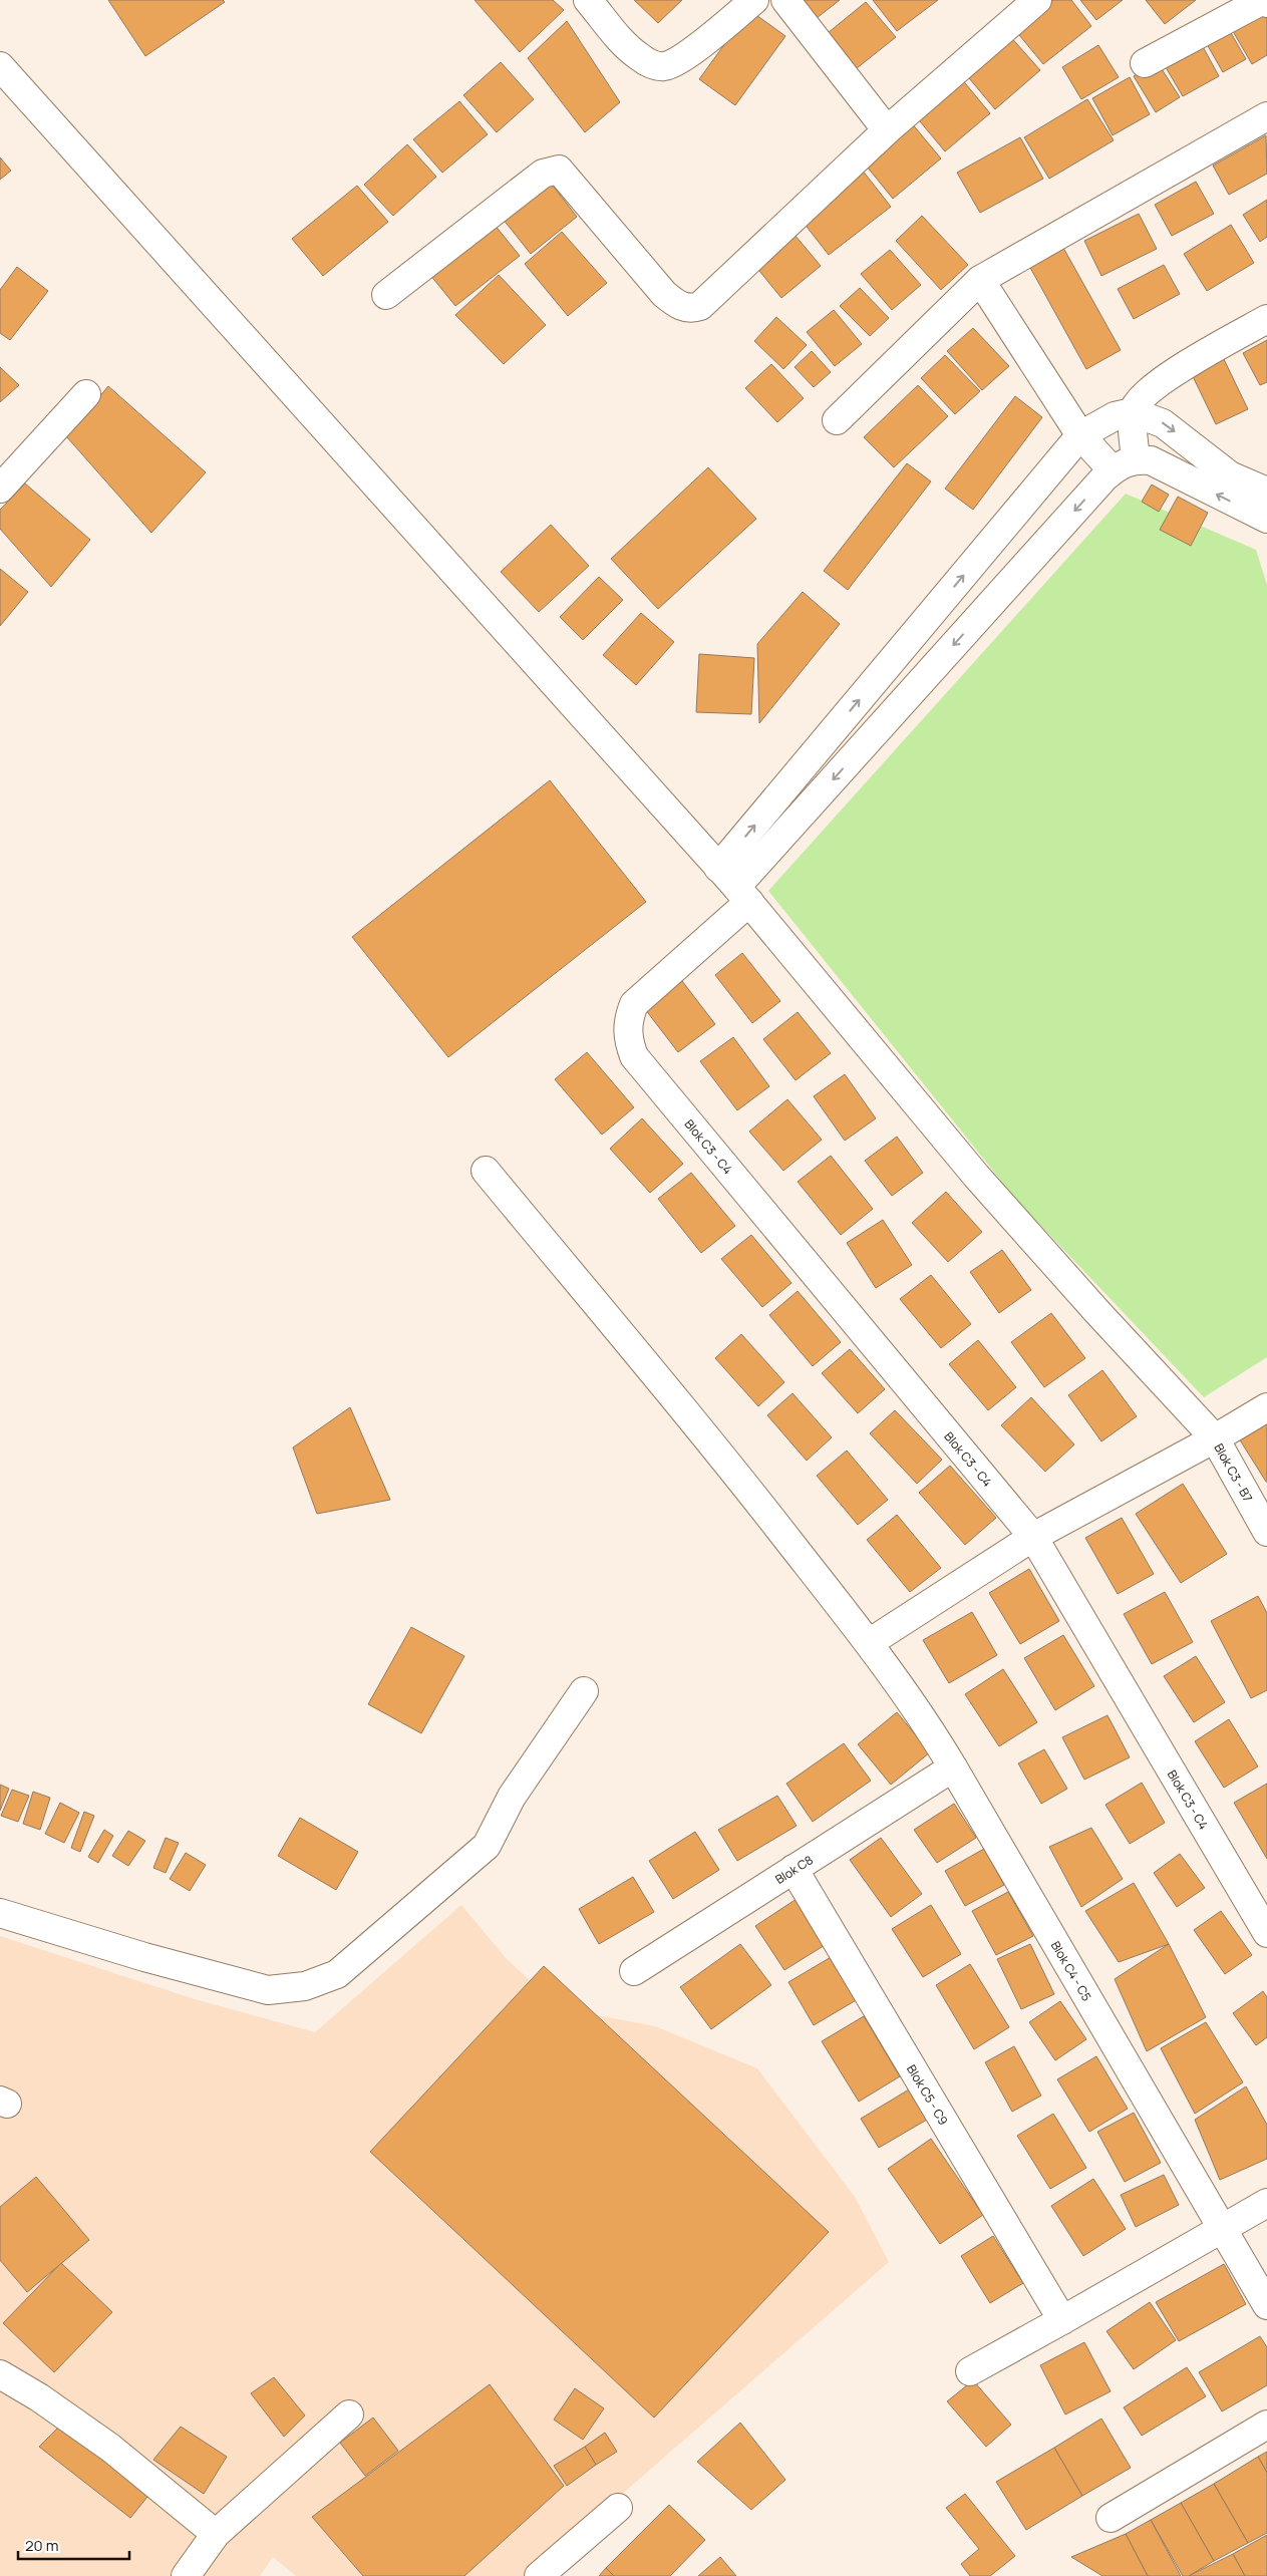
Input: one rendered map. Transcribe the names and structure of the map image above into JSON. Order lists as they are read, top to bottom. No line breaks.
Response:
{"streets":{"street":["Blok C3 - C4","Blok C3 - B7","Blok C8","Blok C4 - C5","Blok C5 - C9"]},"crossings":[["Blok C3 - C4","Blok C3 - B7"],["Blok C8","Blok C4 - C5"],["Blok C8","Blok C5 - C9"]],"scale_bar":"20 m"}
